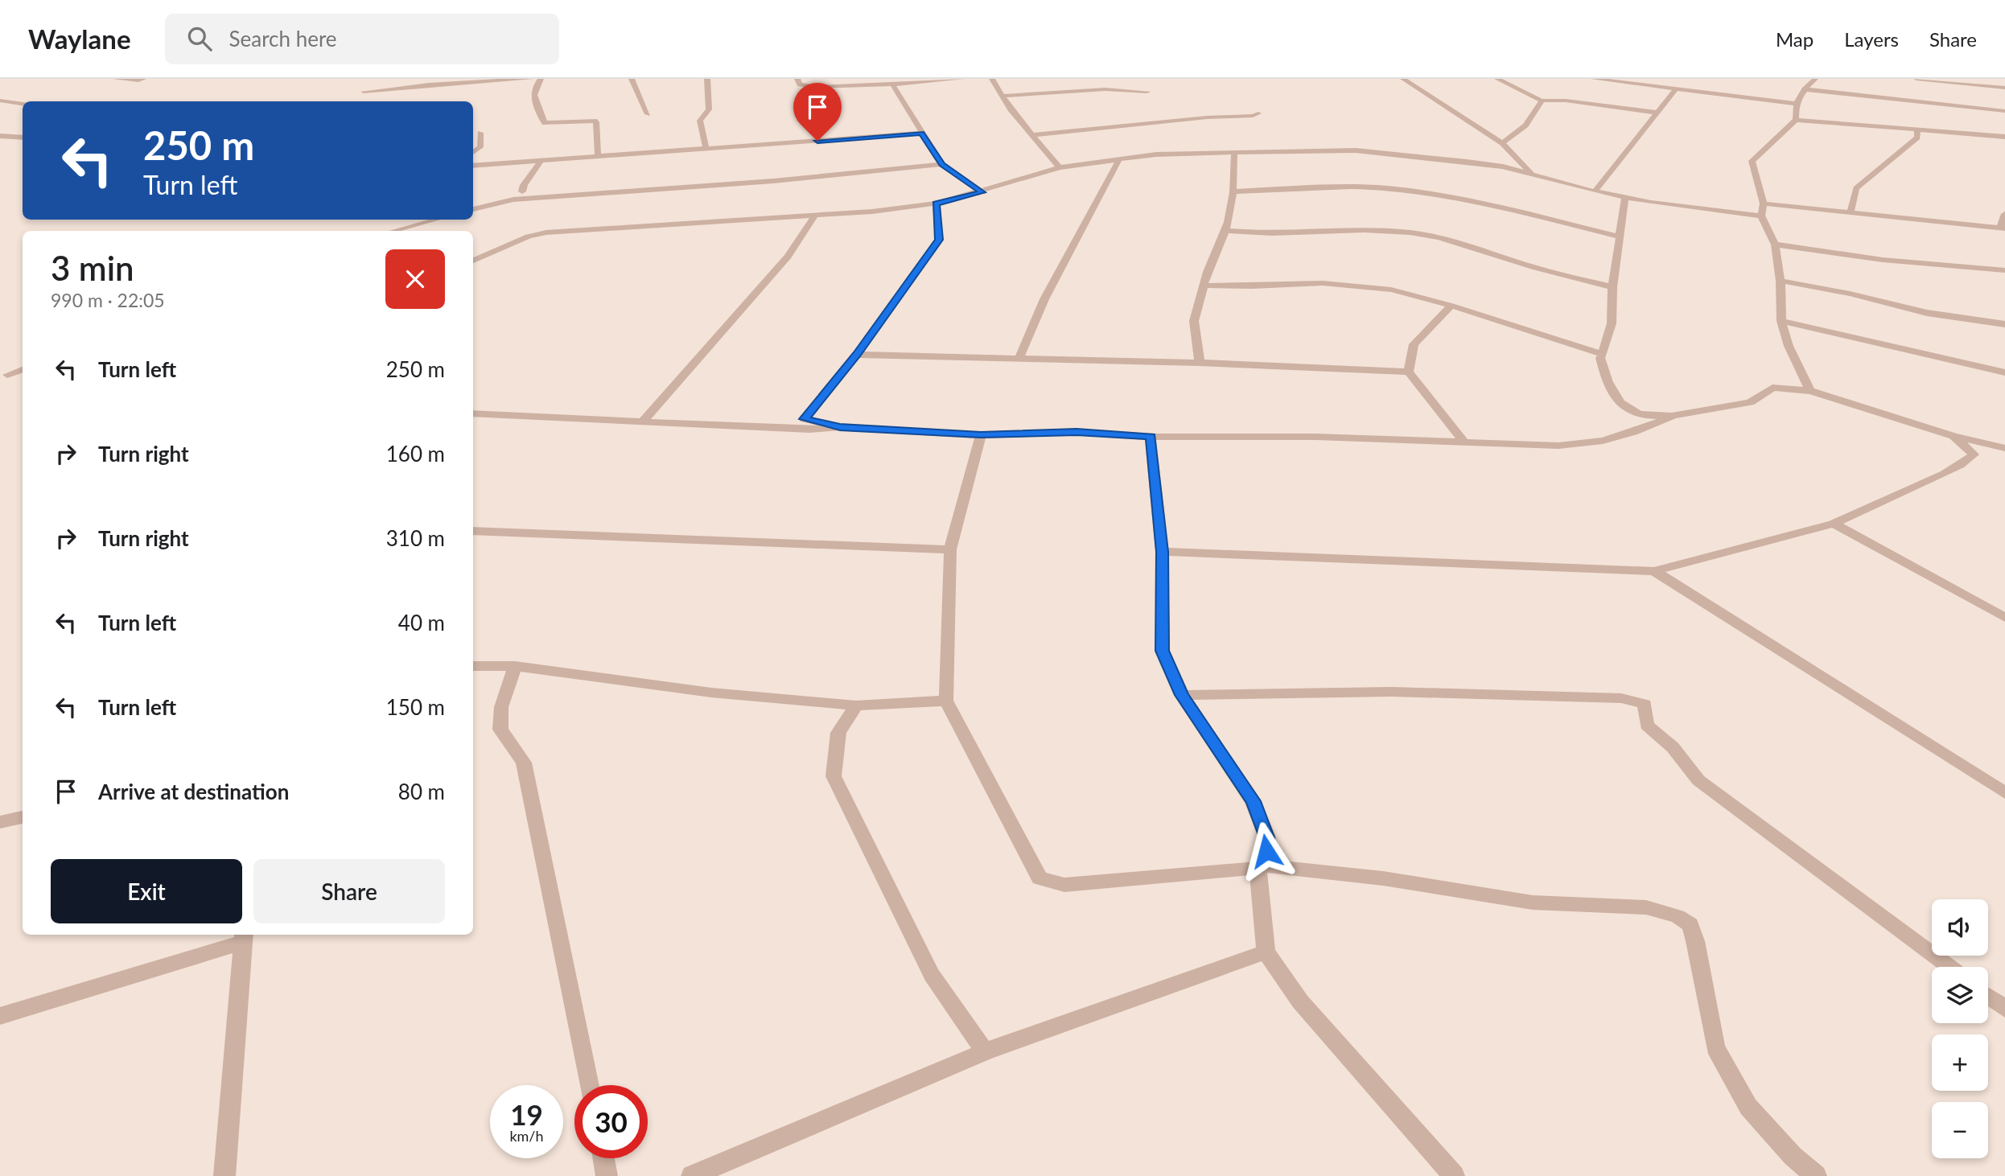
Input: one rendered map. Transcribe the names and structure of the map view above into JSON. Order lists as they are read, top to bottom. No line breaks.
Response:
{"page":{"header":"Waylane","search":"Search here","nav":["Map","Layers","Share"],"turn":["250 m","Turn left"],"heading":["3 min","990 m · 22:05"],"list":[{"name":"Turn left","value":"250 m"},{"name":"Turn right","value":"160 m"},{"name":"Turn right","value":"310 m"},{"name":"Turn left","value":"40 m"},{"name":"Turn left","value":"150 m"},{"name":"Arrive at destination","value":"80 m"}],"buttons":["Exit","Share"],"map_buttons":["+","−"],"speed":"19 km/h","limit":"30"}}
